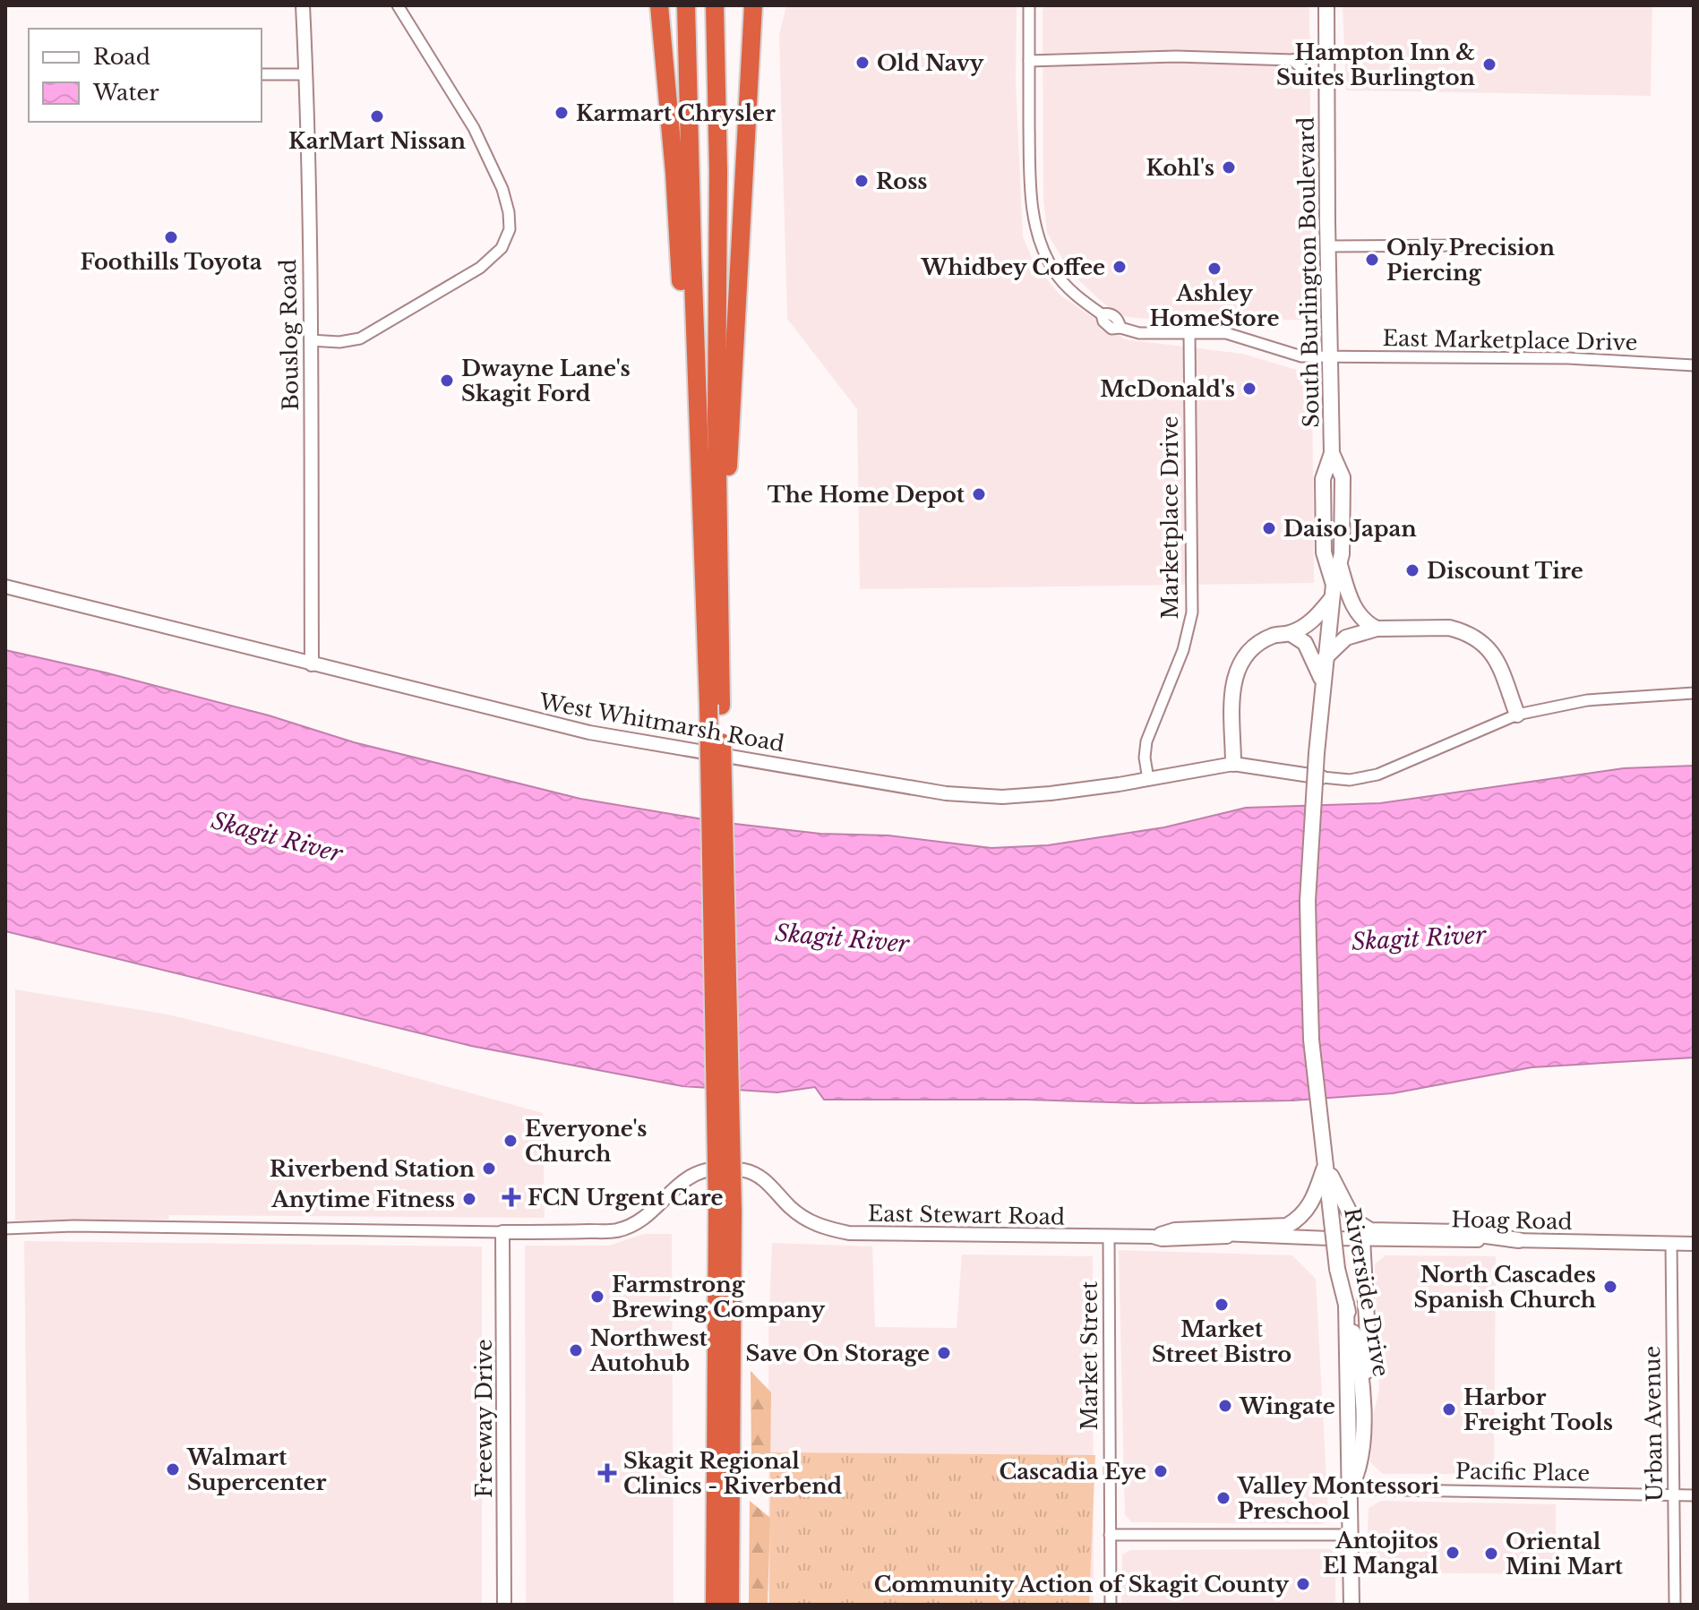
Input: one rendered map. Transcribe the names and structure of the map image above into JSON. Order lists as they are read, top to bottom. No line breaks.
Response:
{"streets":{"main road":["South Burlington Boulevard","Riverside Drive"],"street":["Bouslog Road","East Marketplace Drive","Marketplace Drive","West Whitmarsh Road","East Stewart Road","Hoag Road","Market Street","Freeway Drive","Urban Avenue","Pacific Place"]},"crossings":[["South Burlington Boulevard","East Marketplace Drive"],["South Burlington Boulevard","Riverside Drive"],["Bouslog Road","West Whitmarsh Road"],["East Marketplace Drive","Marketplace Drive"],["Marketplace Drive","West Whitmarsh Road"],["East Stewart Road","Hoag Road"],["East Stewart Road","Market Street"],["East Stewart Road","Freeway Drive"],["Hoag Road","Urban Avenue"],["Riverside Drive","Pacific Place"],["Urban Avenue","Pacific Place"]],"water":["Skagit River"],"places":{"other":["Old Navy","Hampton Inn & Suites Burlington","Karmart Chrysler","KarMart Nissan","Kohl's","Ross","Foothills Toyota","Only Precision Piercing","Whidbey Coffee","Ashley HomeStore","Dwayne Lane's Skagit Ford","McDonald's","The Home Depot","Daiso Japan","Discount Tire","Everyone's Church","Riverbend Station","Anytime Fitness","North Cascades Spanish Church","Farmstrong Brewing Company","Market Street Bistro","Northwest Autohub","Save On Storage","Wingate","Harbor Freight Tools","Walmart Supercenter","Cascadia Eye","Valley Montessori Preschool","Antojitos El Mangal","Oriental Mini Mart","Community Action of Skagit County"],"health":["FCN Urgent Care","Skagit Regional Clinics - Riverbend"]},"legend":["Road","Water"]}
